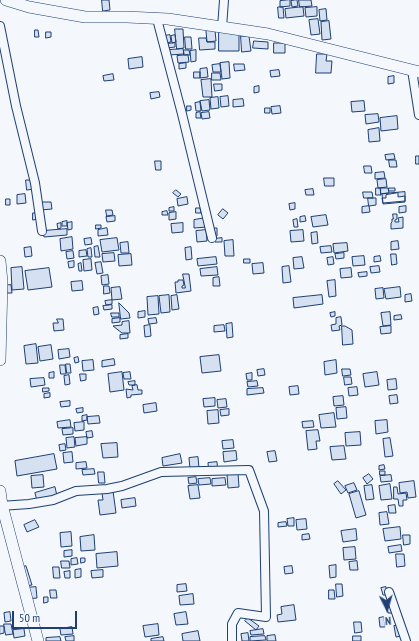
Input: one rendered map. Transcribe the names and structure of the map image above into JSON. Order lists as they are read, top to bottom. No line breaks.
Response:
{"scale_bar":"50 m","north":"bottom"}
